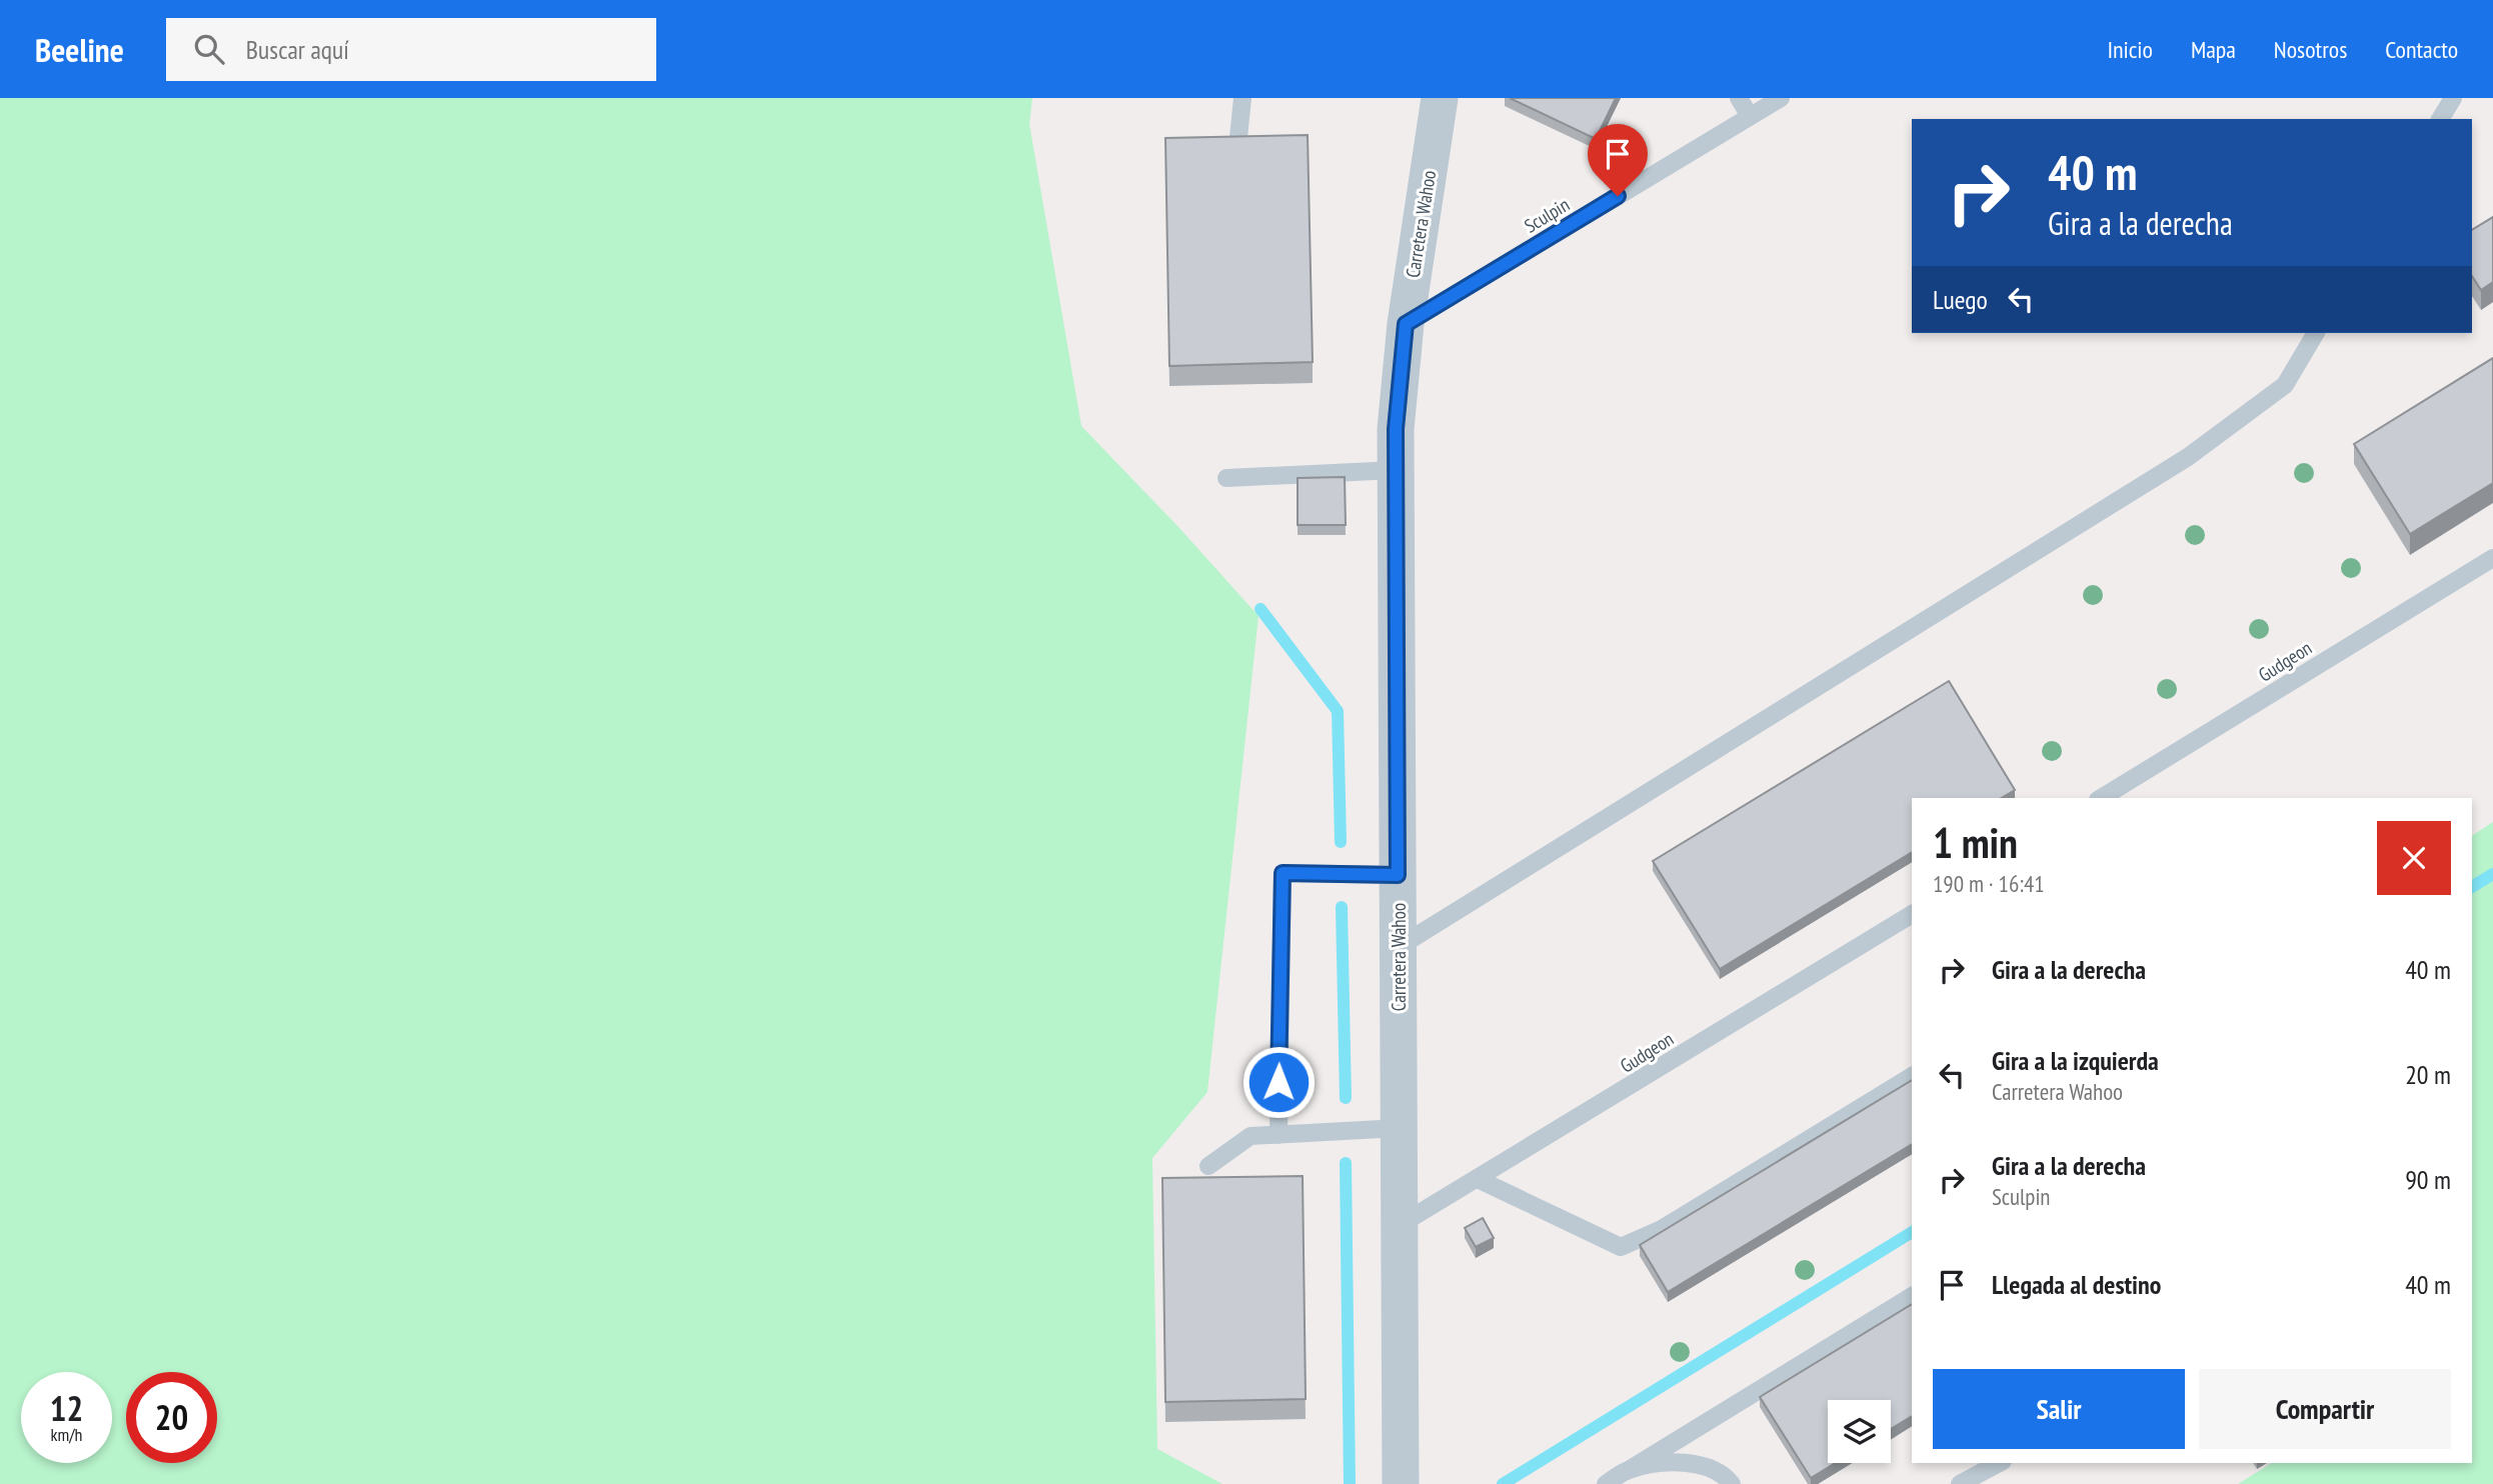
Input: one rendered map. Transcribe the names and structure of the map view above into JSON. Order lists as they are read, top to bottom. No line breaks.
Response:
{"streets":{"street":["Carretera Wahoo"],"lane":["Sculpin","Gudgeon"]},"crossings":[["Sculpin","Carretera Wahoo"],["Carretera Wahoo","Gudgeon"]],"page":{"header":"Beeline","search":"Buscar aquí","nav":["Inicio","Mapa","Nosotros","Contacto"],"turn":["40 m","Gira a la derecha"],"then":"Luego","heading":["1 min","190 m · 16:41"],"list":[{"name":"Gira a la derecha","value":"40 m"},{"name":"Gira a la izquierda","note":"Carretera Wahoo","value":"20 m"},{"name":"Gira a la derecha","note":"Sculpin","value":"90 m"},{"name":"Llegada al destino","value":"40 m"}],"buttons":["Salir","Compartir"],"speed":"12 km/h","limit":"20"}}
